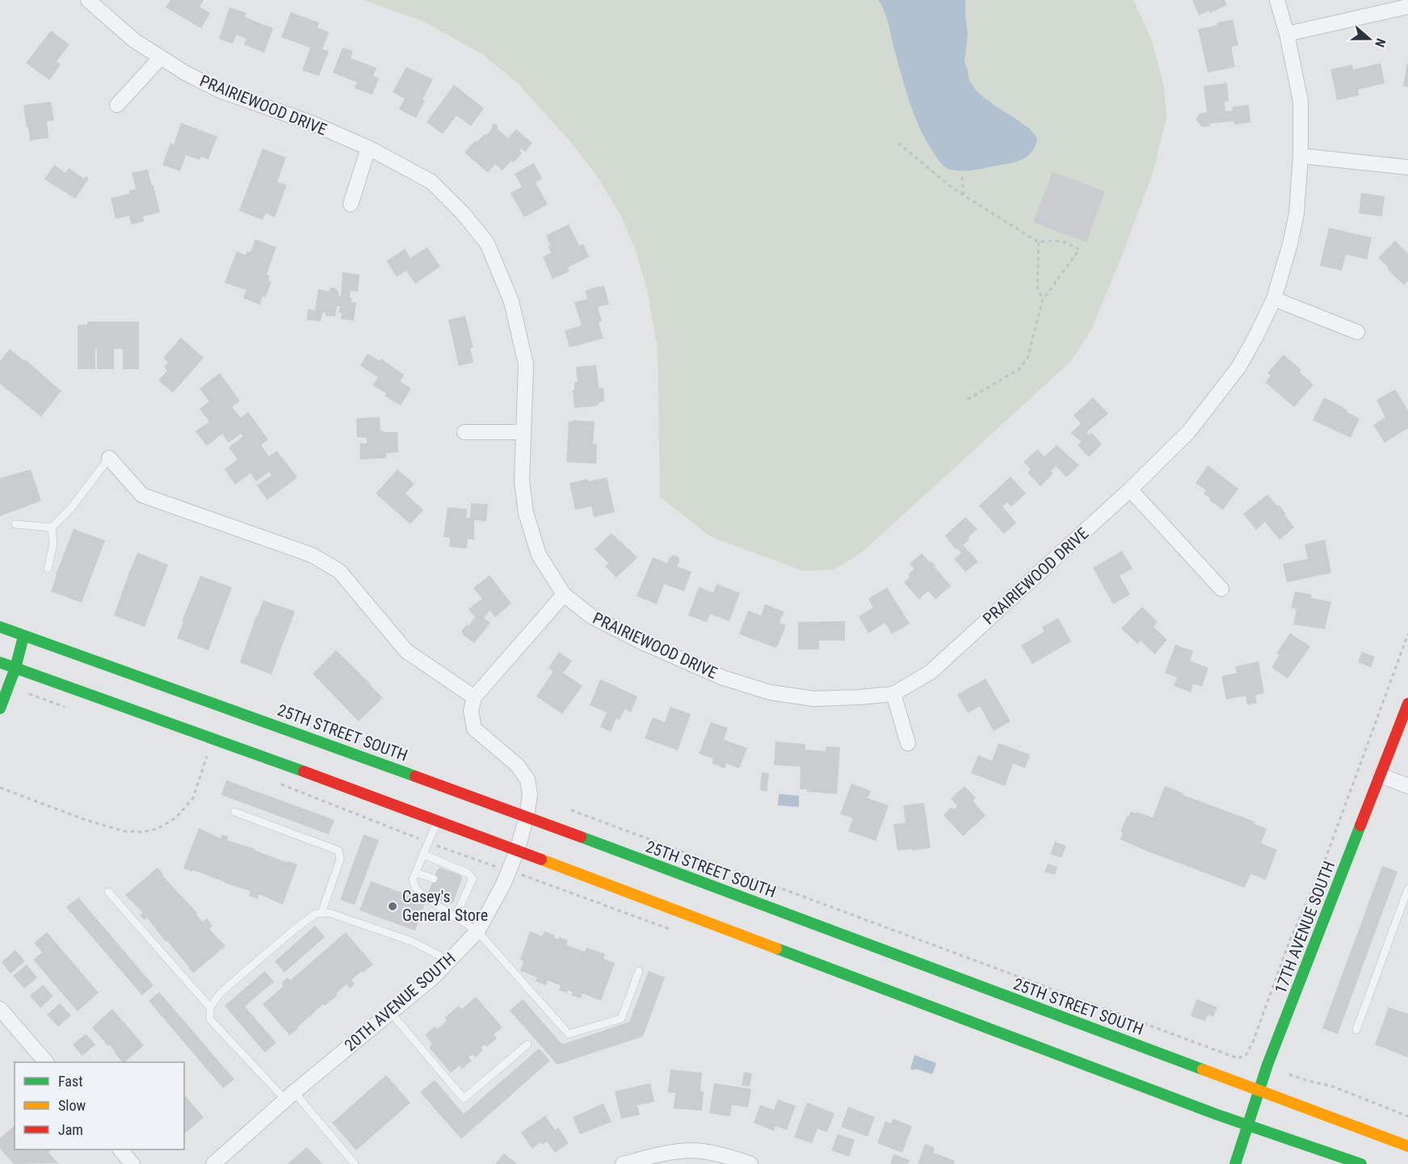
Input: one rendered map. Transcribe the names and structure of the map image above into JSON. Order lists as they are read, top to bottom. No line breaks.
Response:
{"streets":{"main road":["25TH STREET SOUTH","17TH AVENUE SOUTH"],"street":["PRAIRIEWOOD DRIVE","20TH AVENUE SOUTH"]},"crossings":[["25TH STREET SOUTH","17TH AVENUE SOUTH"],["25TH STREET SOUTH","20TH AVENUE SOUTH"]],"places":["Casey's General Store"],"legend":["Fast","Slow","Jam"],"north":"right"}
